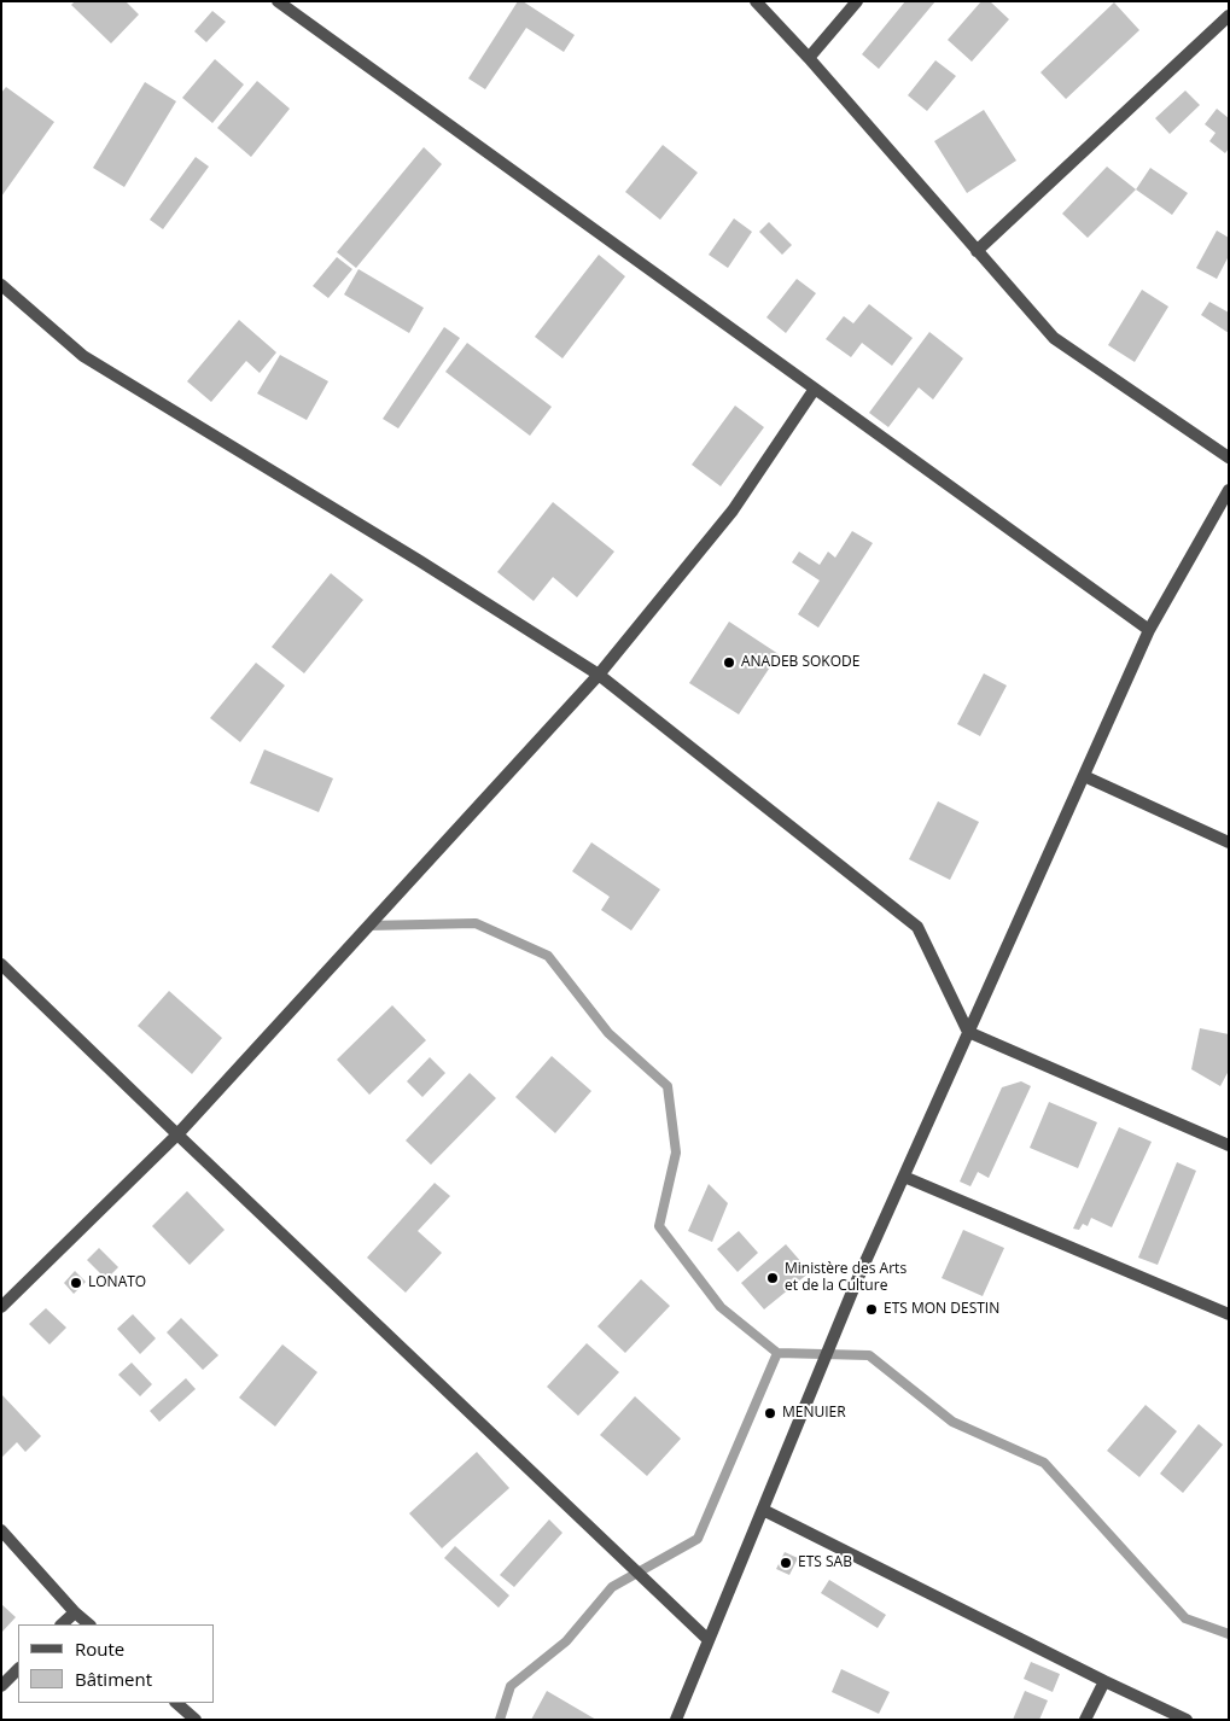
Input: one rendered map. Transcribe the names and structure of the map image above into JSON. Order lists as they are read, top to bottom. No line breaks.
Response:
{"places":["ANADEB SOKODE","Ministère des Arts et de la Culture","LONATO","ETS MON DESTIN","MENUIER","ETS SAB"],"legend":["Route","Bâtiment"]}
